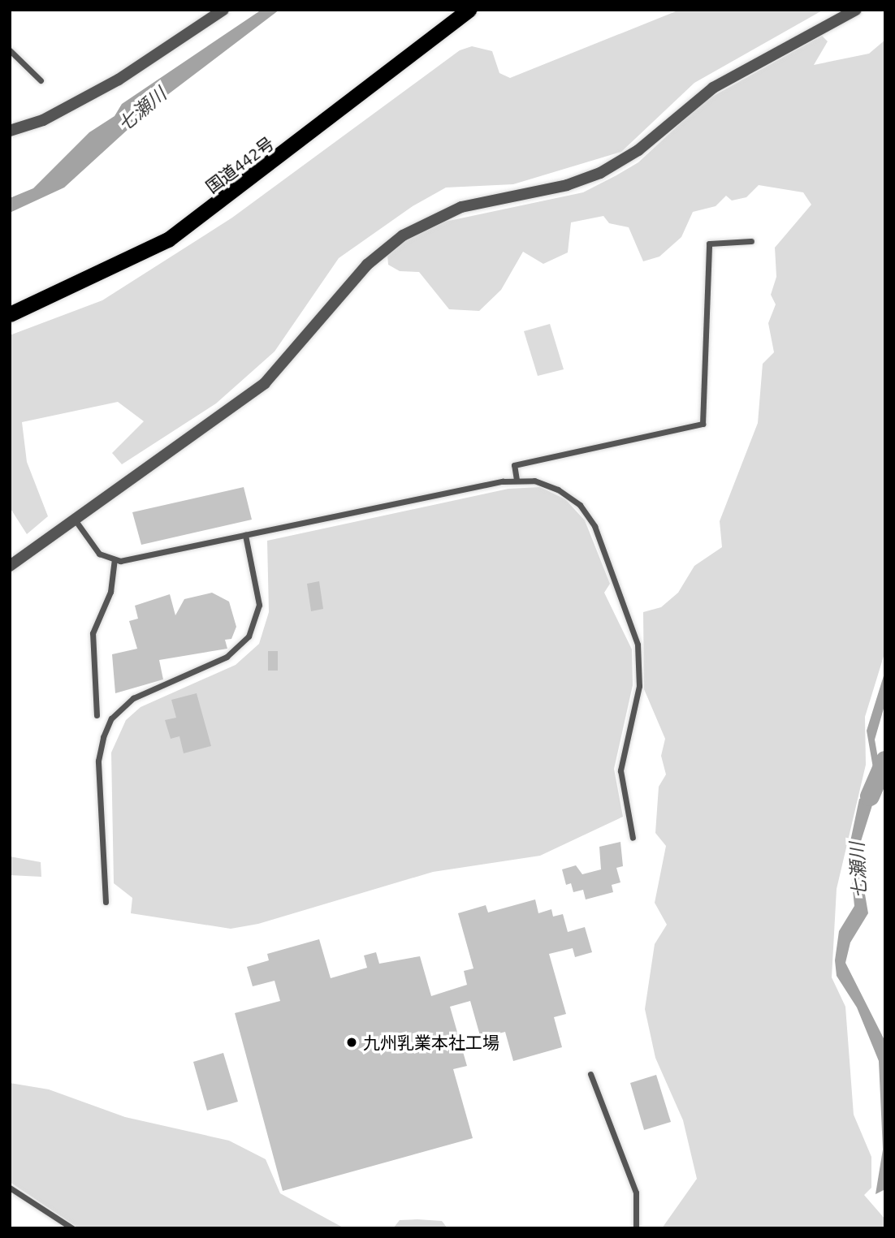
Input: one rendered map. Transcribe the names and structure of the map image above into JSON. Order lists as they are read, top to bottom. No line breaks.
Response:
{"streets":{"highway":["国道442号"]},"water":["七瀬川"],"places":["九州乳業本社工場"]}
